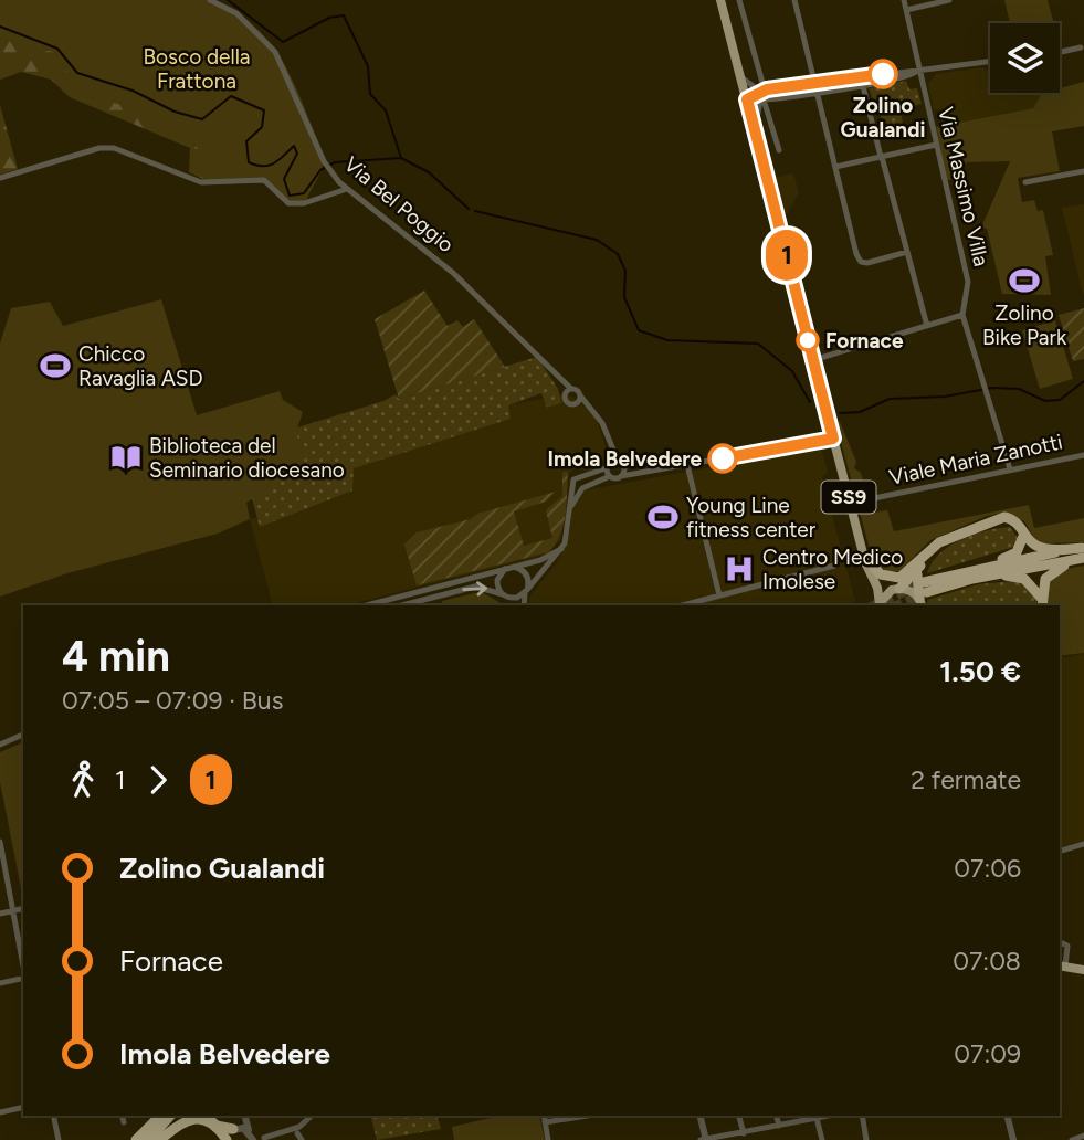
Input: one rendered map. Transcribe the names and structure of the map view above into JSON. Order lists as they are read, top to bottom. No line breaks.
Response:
{"streets":{"main road":["SS9"],"street":["Via Massimo Villa","Via Bel Poggio","Viale Maria Zanotti"]},"crossings":[["Via Massimo Villa","Viale Maria Zanotti"]],"parks":["Bosco della Frattona"],"places":{"other":["Zolino Gualandi","Fornace","Imola Belvedere"],"sports":["Zolino Bike Park","Chicco Ravaglia ASD","Young Line fitness center"],"library":["Biblioteca del Seminario diocesano"],"hospital":["Centro Medico Imolese"]},"lines":["bus line 1"],"page":{"on_map":"1","heading":["4 min","07:05 – 07:09 · Bus","1.50 €"],"legs":["1","1","2 fermate"],"list":[{"name":"Zolino Gualandi","value":"07:06"},{"name":"Fornace","value":"07:08"},{"name":"Imola Belvedere","value":"07:09"}]}}
